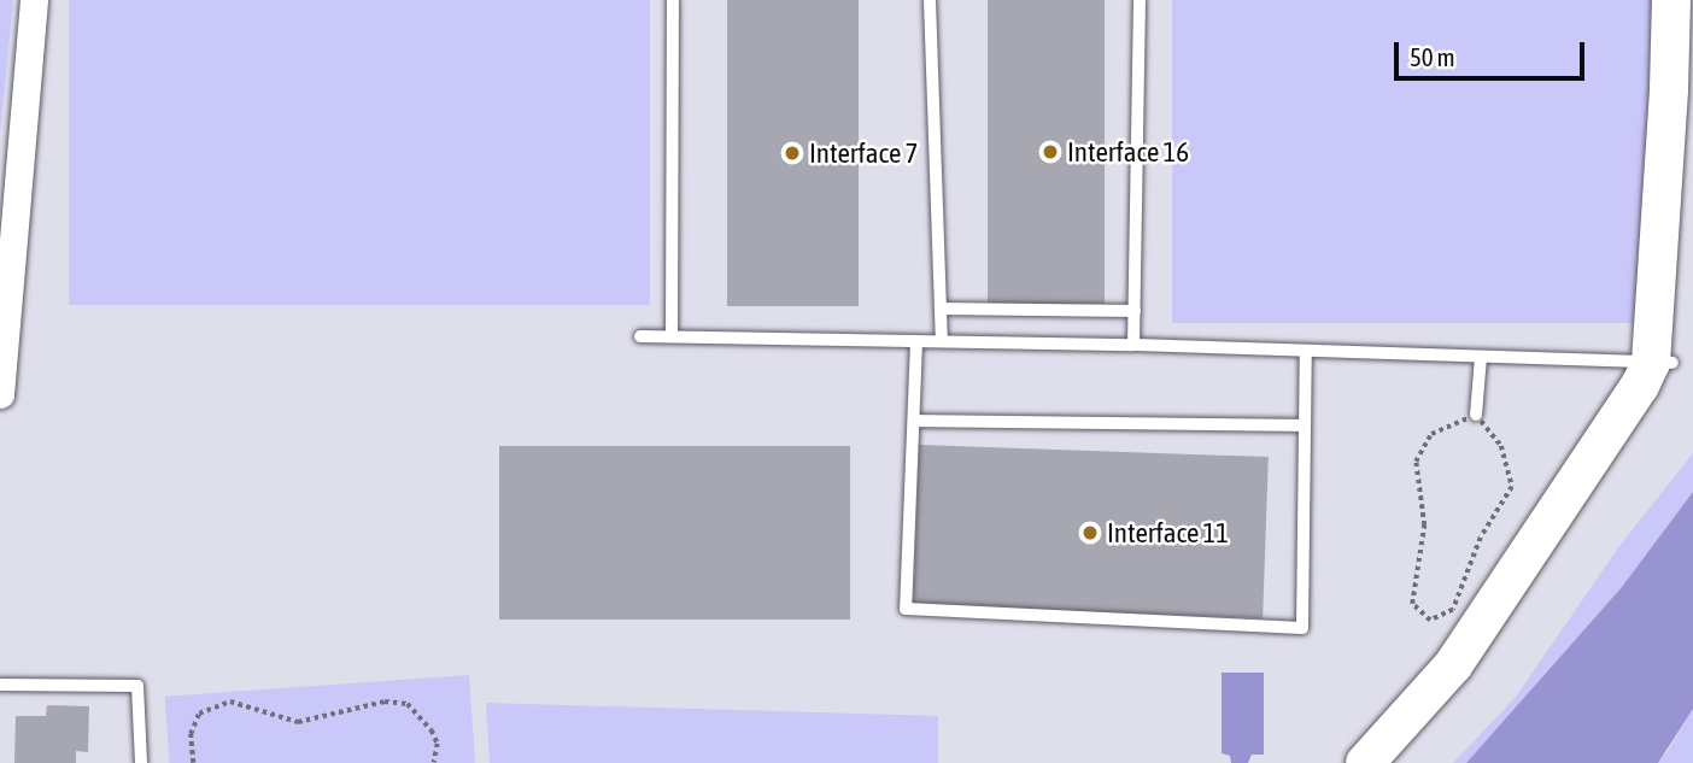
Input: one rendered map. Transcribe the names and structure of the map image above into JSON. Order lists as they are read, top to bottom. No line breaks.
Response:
{"places":["Interface 16","Interface 7","Interface 11"],"scale_bar":"50 m"}
